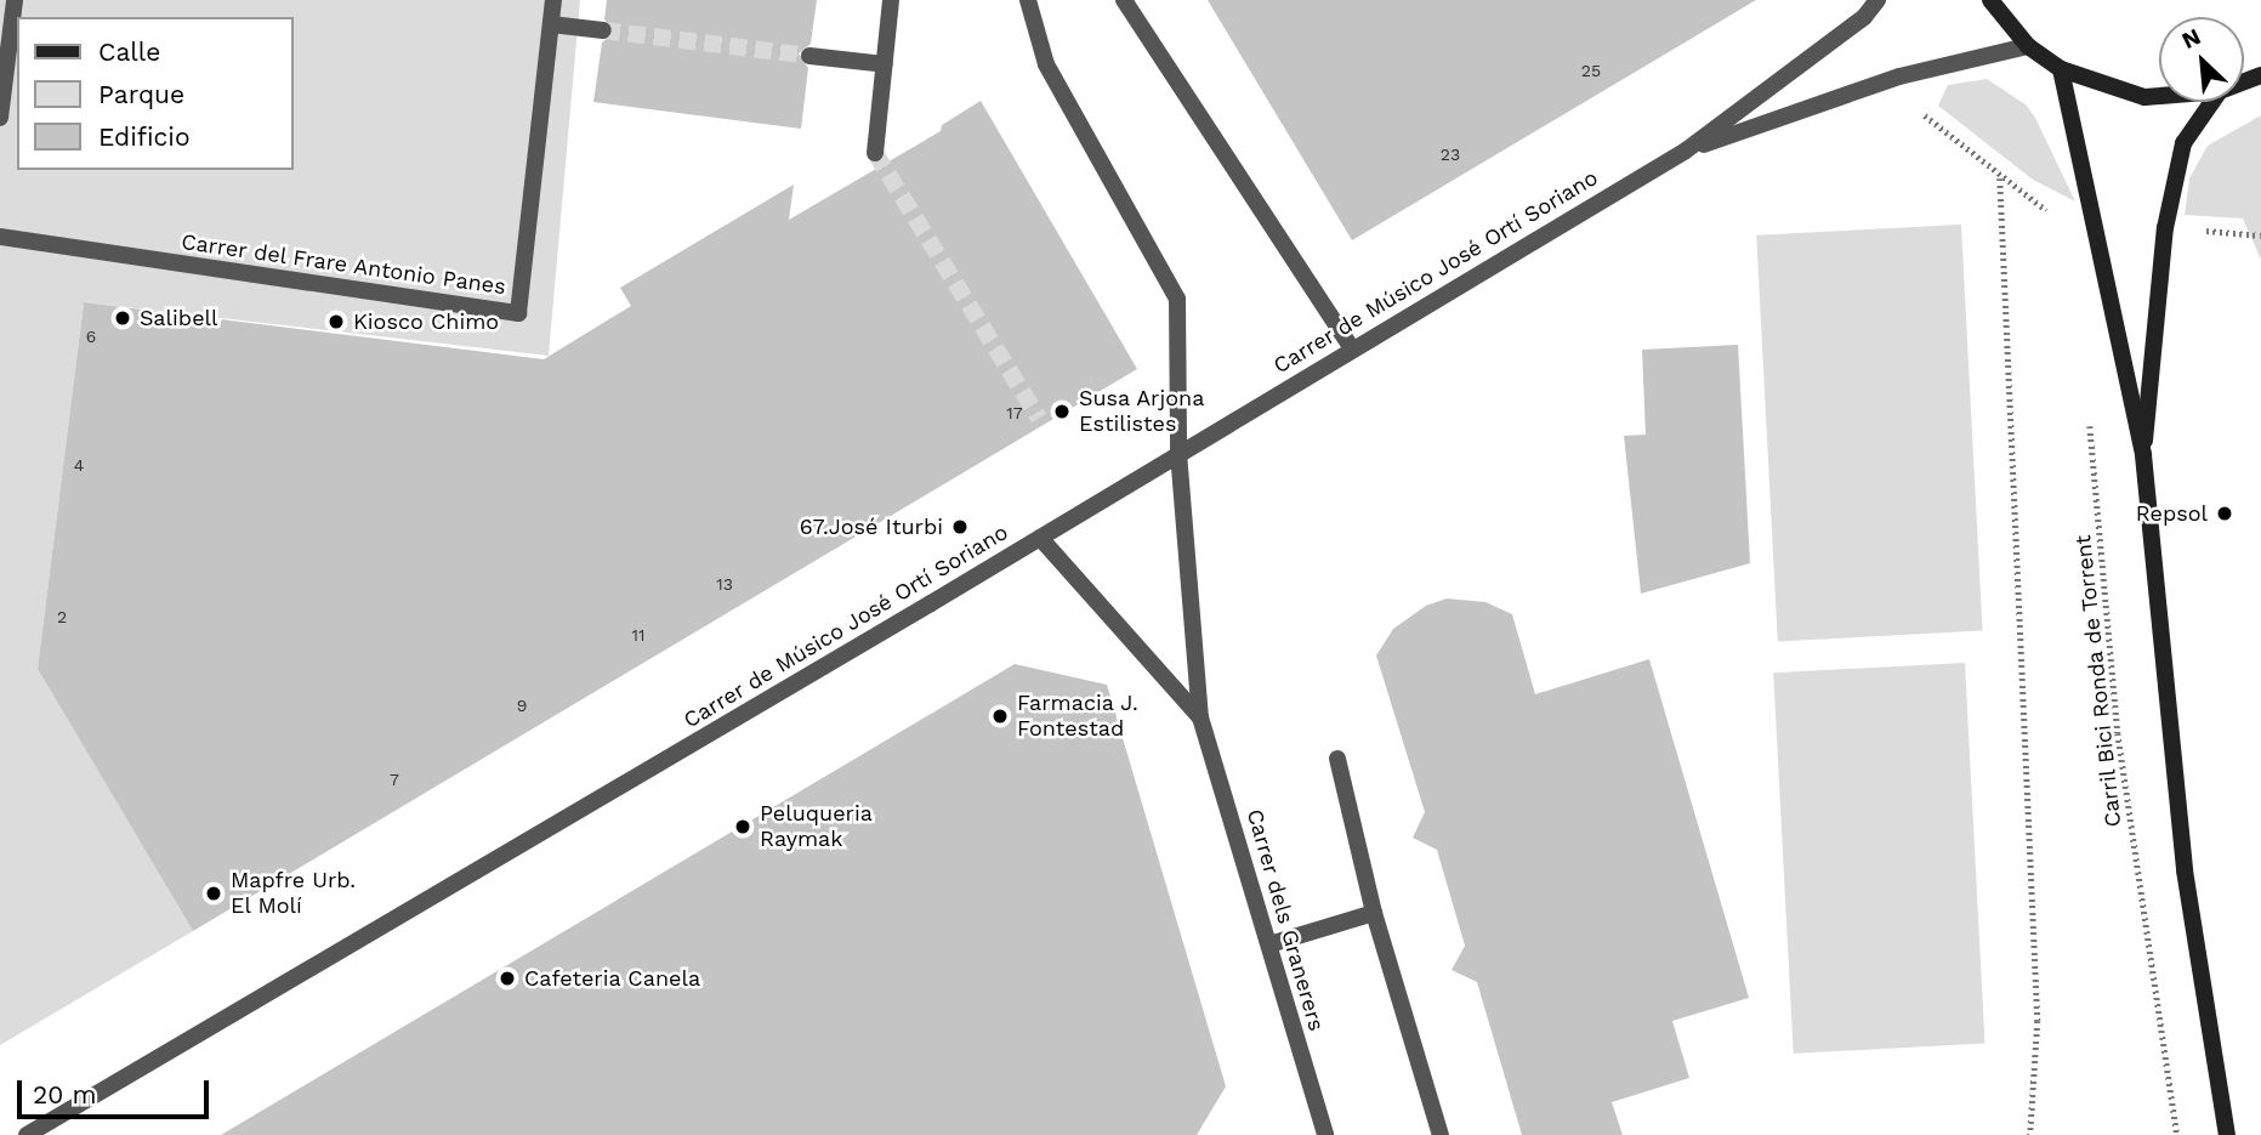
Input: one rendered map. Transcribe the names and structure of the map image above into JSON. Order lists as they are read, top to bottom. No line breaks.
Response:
{"streets":{"street":["Carrer del Frare Antonio Panes","Carrer de Músico José Ortí Soriano","Carrer dels Granerers"],"path":["Carril Bici Ronda de Torrent"]},"crossings":[["Carrer de Músico José Ortí Soriano","Carrer dels Granerers"]],"places":["Salibell","Kiosco Chimo","Susa Arjona Estilistes","Repsol","67.José Iturbi","Farmacia J. Fontestad","Peluqueria Raymak","Mapfre Urb. El Molí","Cafeteria Canela"],"house_numbers":["25","23","6","17","4","13","2","11","9","7"],"legend":["Calle","Parque","Edificio"],"scale_bar":"20 m","north":"top left"}
